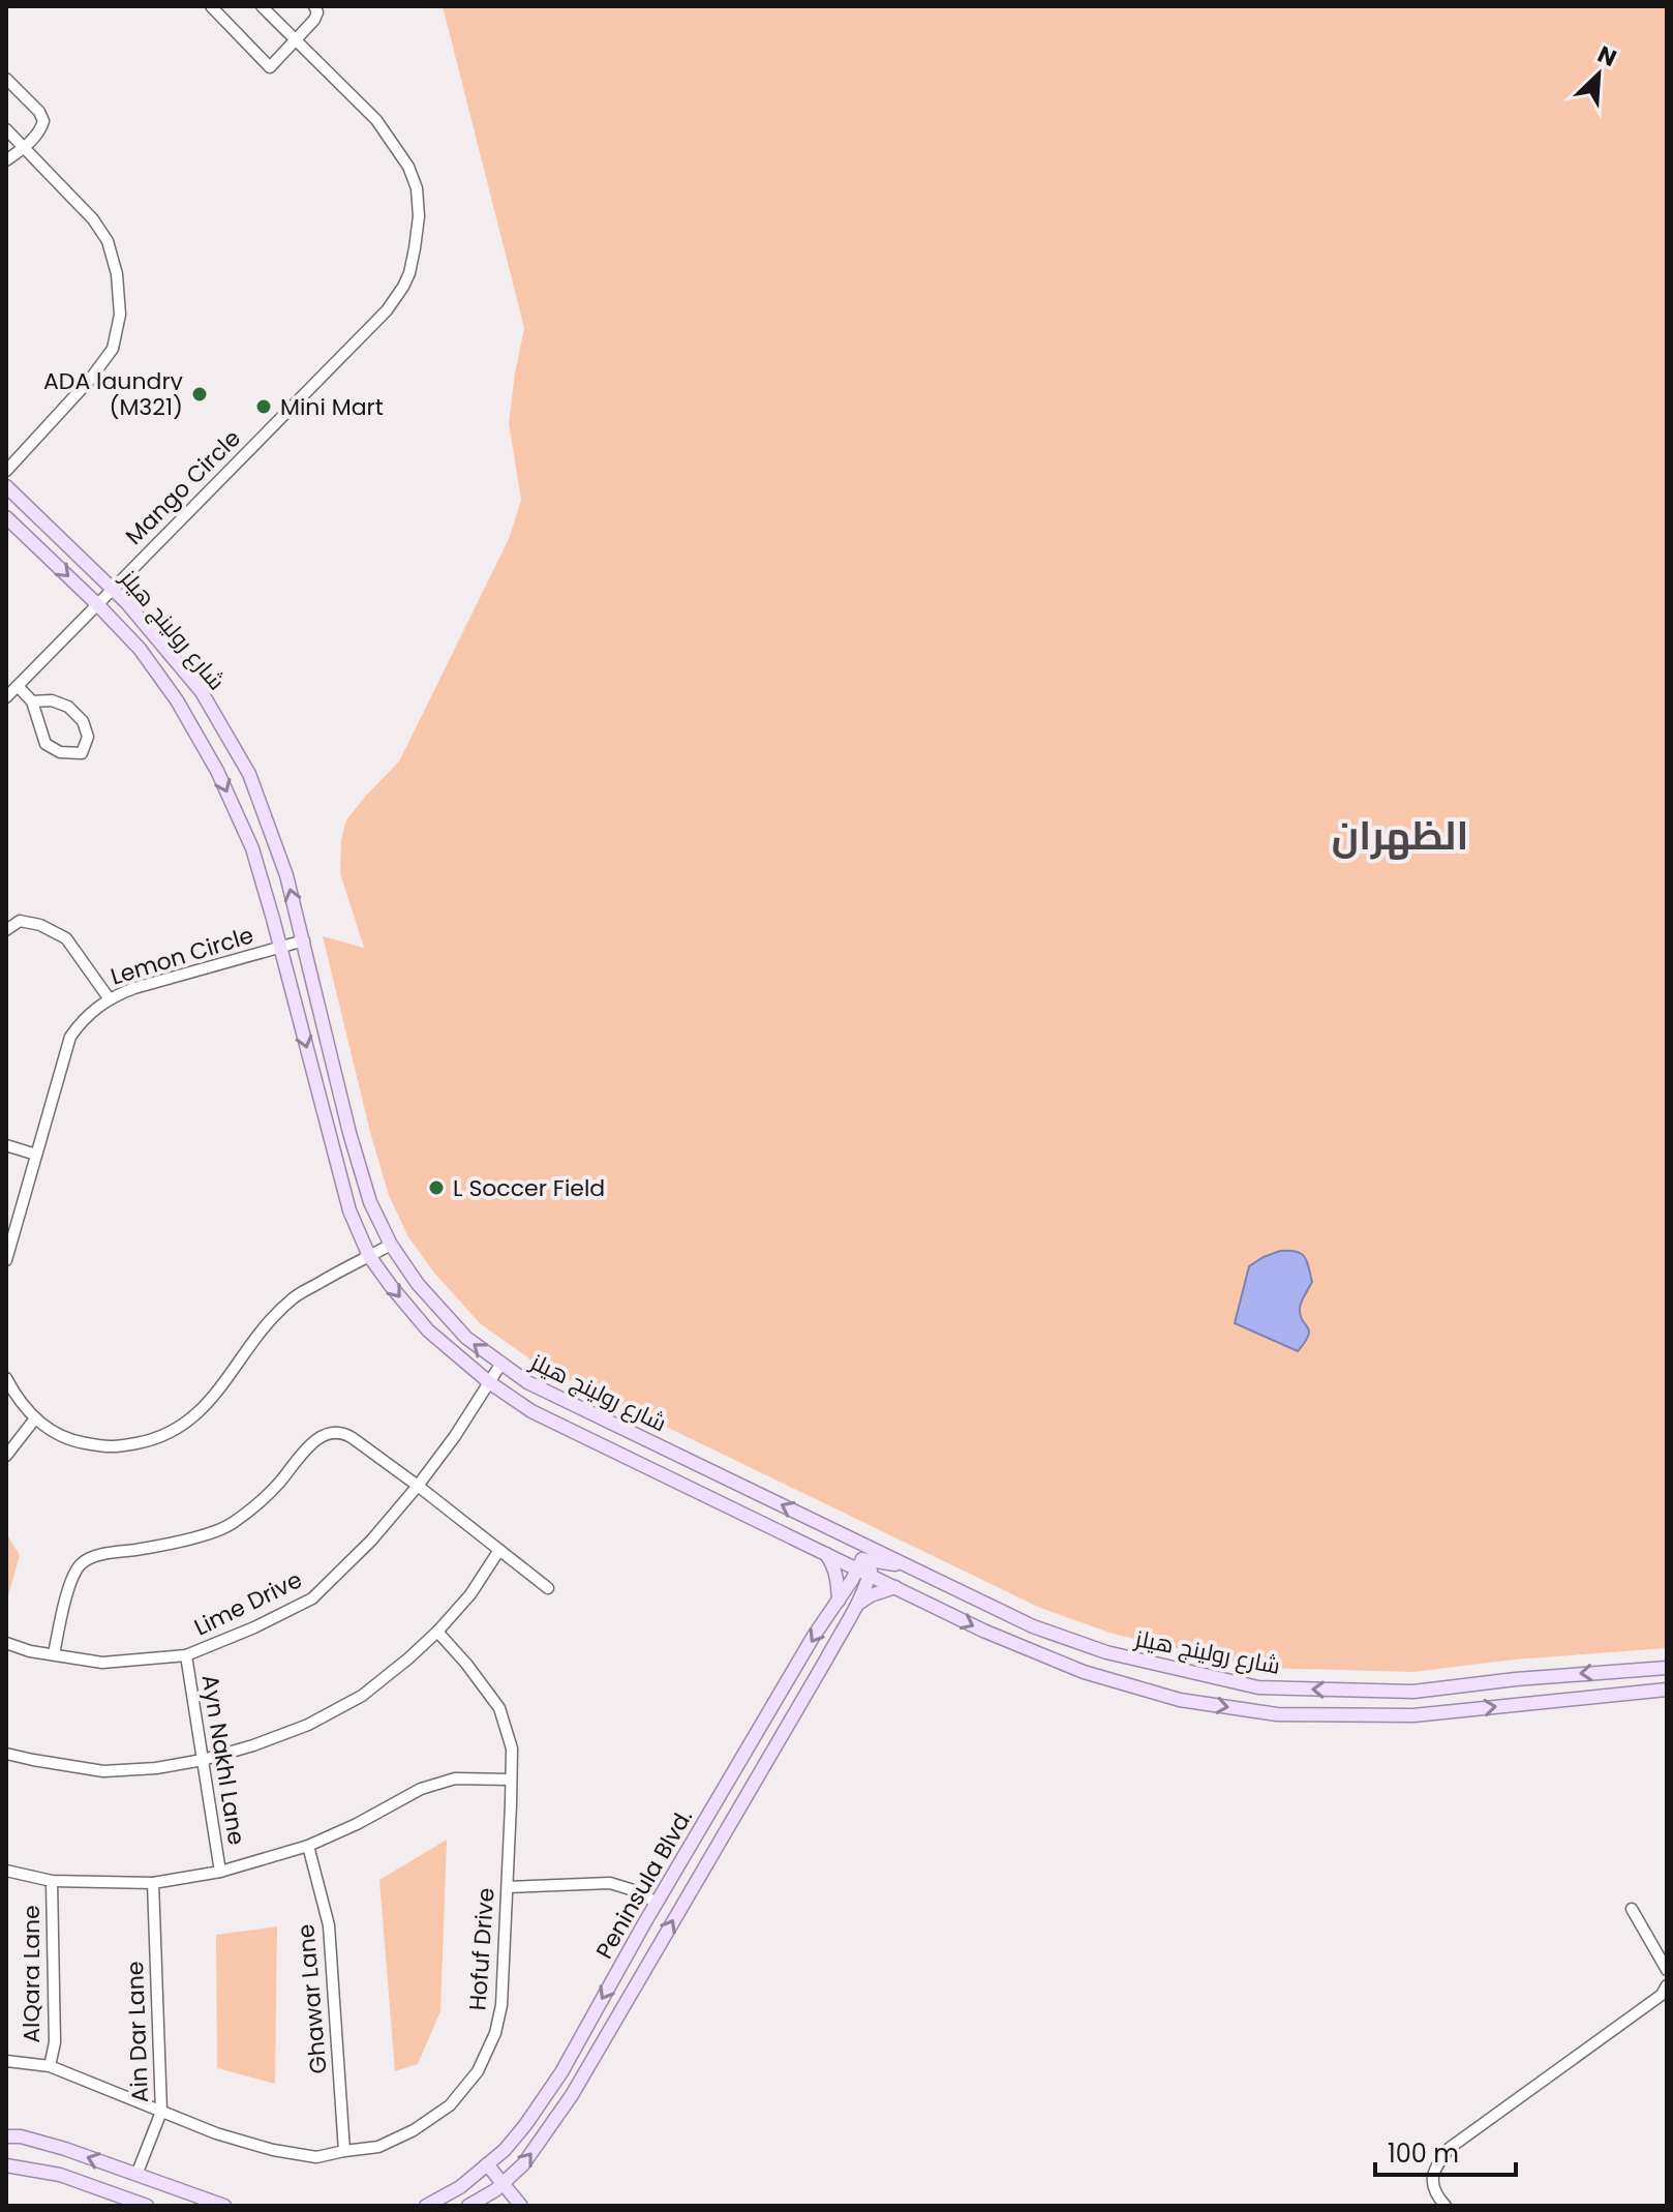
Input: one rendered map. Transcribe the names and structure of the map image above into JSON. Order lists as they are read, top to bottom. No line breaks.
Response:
{"streets":{"main road":["شارع رولينج هيلز","Peninsula Blvd."],"street":["Mango Circle","Lemon Circle","Lime Drive","Ayn Nakhl Lane","Hofuf Drive","AlQara Lane","Ghawar Lane","Ain Dar Lane"]},"crossings":[["Mango Circle","شارع رولينج هيلز"],["شارع رولينج هيلز","Lemon Circle"],["شارع رولينج هيلز","Lime Drive"],["شارع رولينج هيلز","Peninsula Blvd."],["Lime Drive","Ayn Nakhl Lane"],["Hofuf Drive","AlQara Lane"],["Hofuf Drive","Ghawar Lane"],["Hofuf Drive","Ain Dar Lane"]],"districts":["الظهران"],"places":["ADA laundry (M321)","Mini Mart","L Soccer Field"],"scale_bar":"100 m","north":"top right"}
